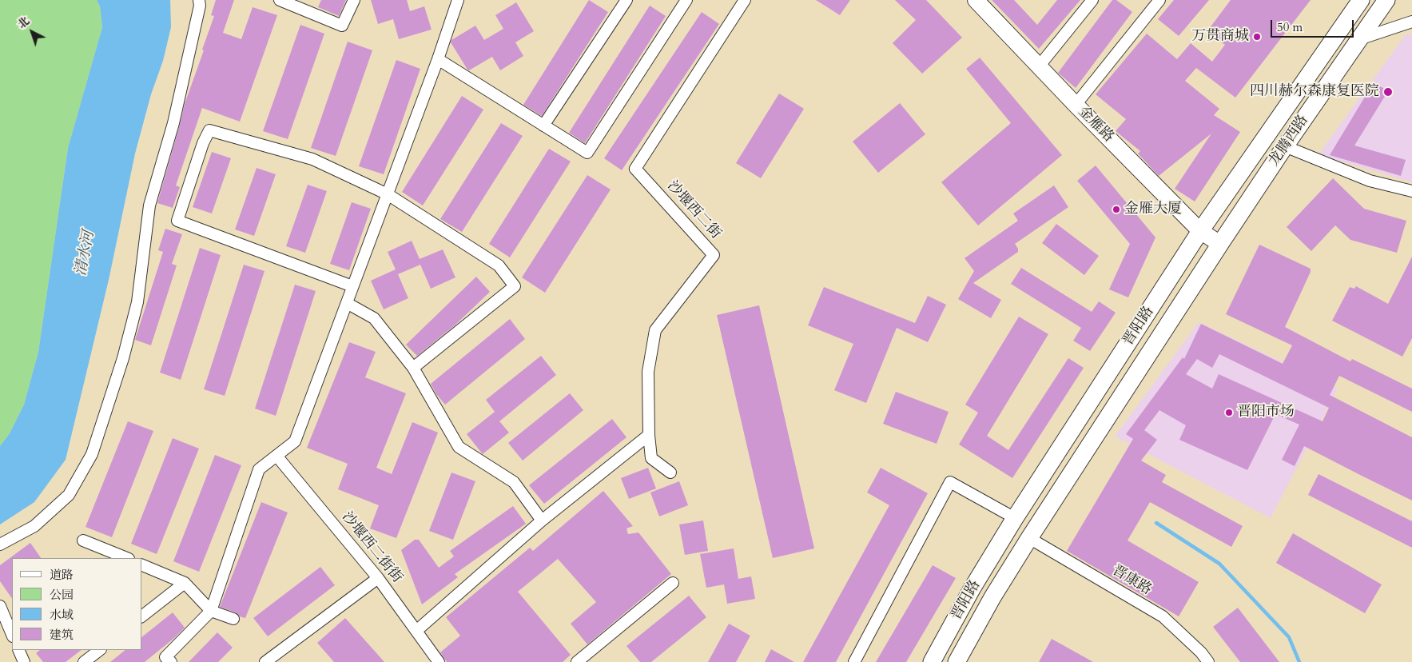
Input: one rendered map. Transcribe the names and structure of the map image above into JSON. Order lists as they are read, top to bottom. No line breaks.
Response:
{"streets":{"main road":["龙腾西路","晋阳路"],"street":["金雁路","沙堰西二街","沙堰西二街街","晋康路"]},"crossings":[["金雁路","龙腾西路"],["金雁路","晋阳路"],["龙腾西路","晋阳路"],["晋阳路","晋康路"]],"water":["清水河"],"places":["万贯商城","四川赫尔森康复医院","金雁大厦","晋阳市场"],"legend":["道路","公园","水域","建筑"],"scale_bar":"50 m","north":"top left"}
